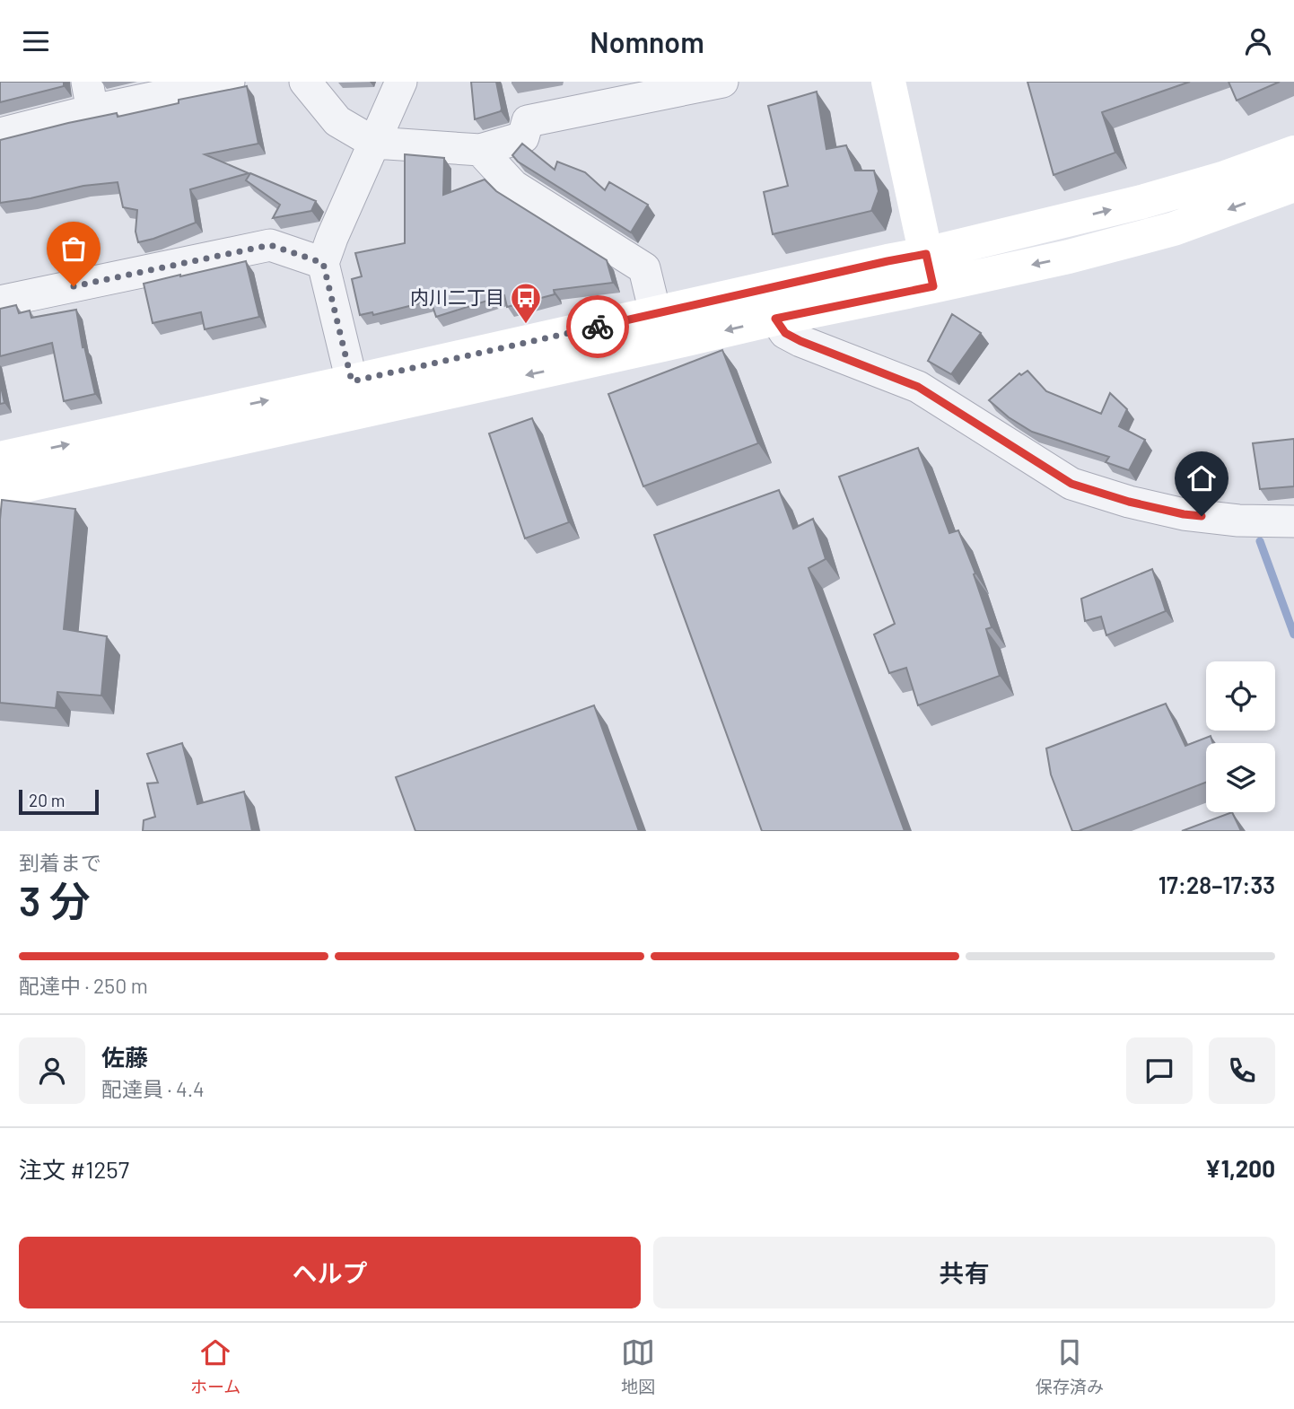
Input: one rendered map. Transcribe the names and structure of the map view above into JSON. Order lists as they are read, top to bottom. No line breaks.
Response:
{"places":{"bus stop":["内川二丁目"]},"scale_bar":"20 m","page":{"header":"Nomnom","scale":"20 m","heading":["3 分","到着まで","17:28–17:33"],"panel":["佐藤","配達員 · 4.4","注文 #1257","¥1,200"],"bar":"配達中 · 250 m","buttons":["ヘルプ","共有"],"tabs":["ホーム","地図","保存済み"]}}
